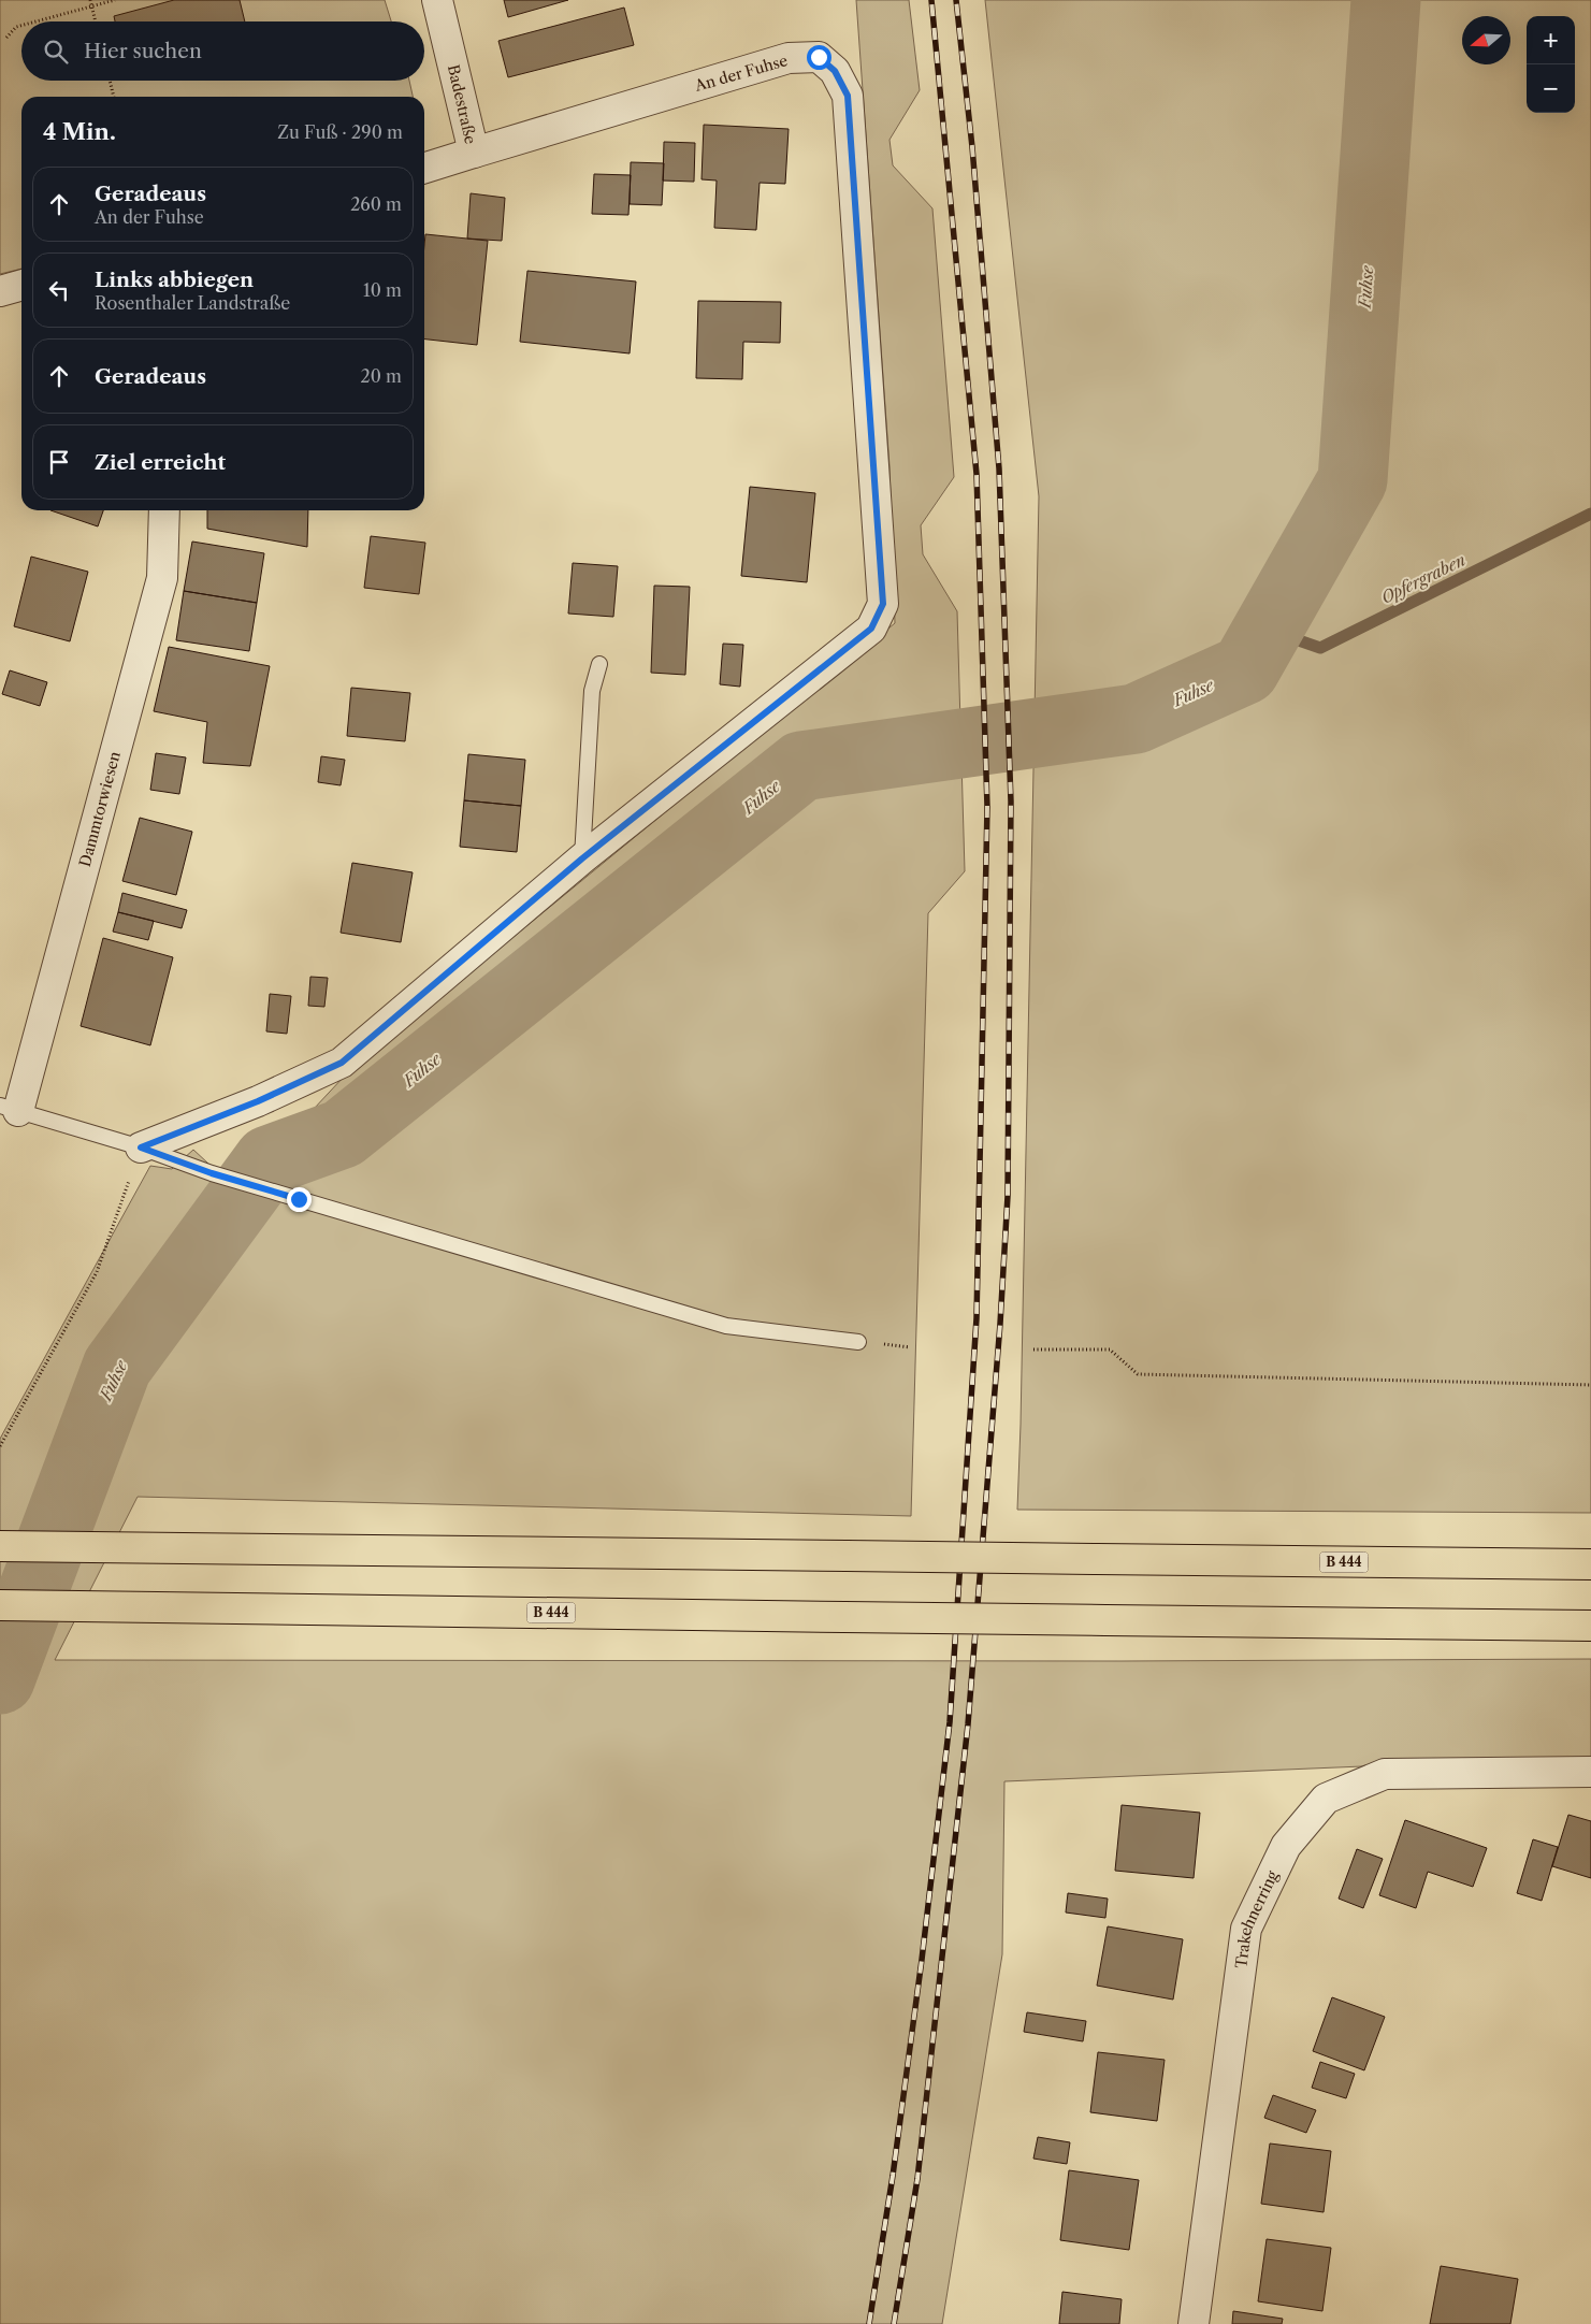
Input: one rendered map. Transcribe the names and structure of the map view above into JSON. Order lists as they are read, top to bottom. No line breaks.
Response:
{"streets":{"highway":["B 444"],"street":["An der Fuhse","Badestraße","Dammtorwiesen","Trakehnerring"]},"crossings":[["An der Fuhse","Badestraße"]],"water":["Fuhse","Opfergraben"],"north":"left","page":{"map_buttons":["+","−"],"search":"Hier suchen","heading":["4 Min.","Zu Fuß · 290 m"],"list":[["Geradeaus","An der Fuhse","260 m"],["Links abbiegen","Rosenthaler Landstraße","10 m"],["Geradeaus","20 m"],"Ziel erreicht"]}}
